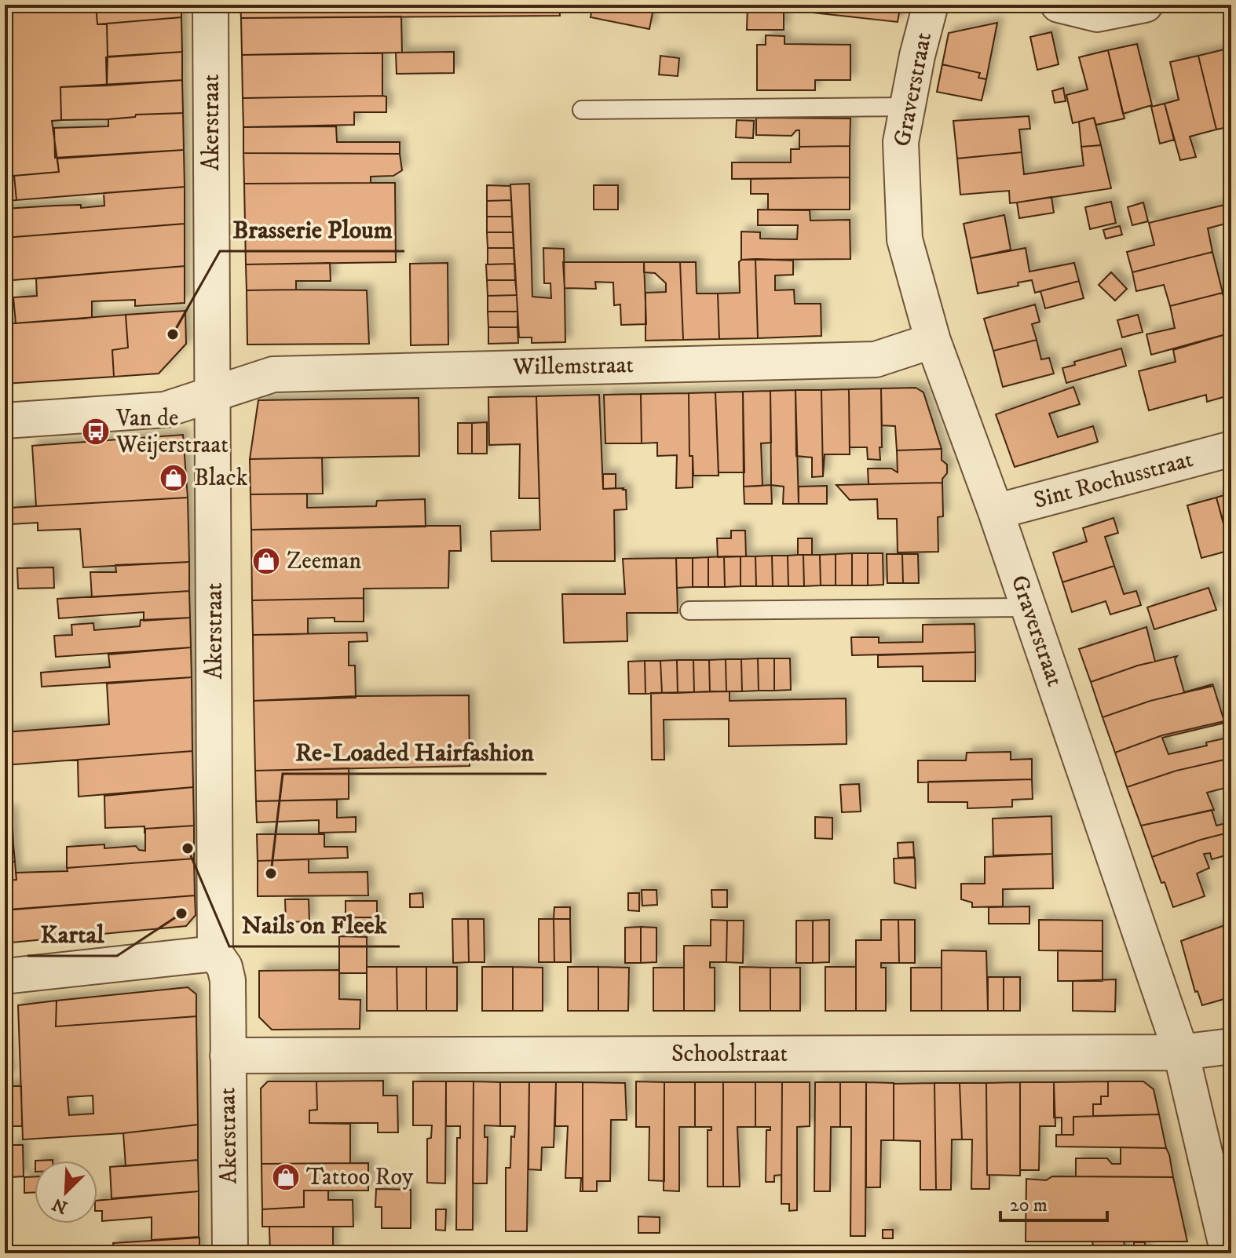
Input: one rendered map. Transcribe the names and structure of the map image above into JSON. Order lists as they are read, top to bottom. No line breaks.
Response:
{"streets":{"street":["Graverstraat","Akerstraat","Willemstraat","Sint Rochusstraat","Schoolstraat"]},"crossings":[["Graverstraat","Willemstraat"],["Graverstraat","Sint Rochusstraat"],["Graverstraat","Schoolstraat"],["Akerstraat","Willemstraat"],["Akerstraat","Schoolstraat"]],"places":{"other":["Brasserie Ploum","Nails on Fleek","Re-Loaded Hairfashion","Kartal"],"bus stop":["Van de Weijerstraat"],"shop":["Black","Zeeman","Tattoo Roy"]},"scale_bar":"20 m","north":"bottom left"}
